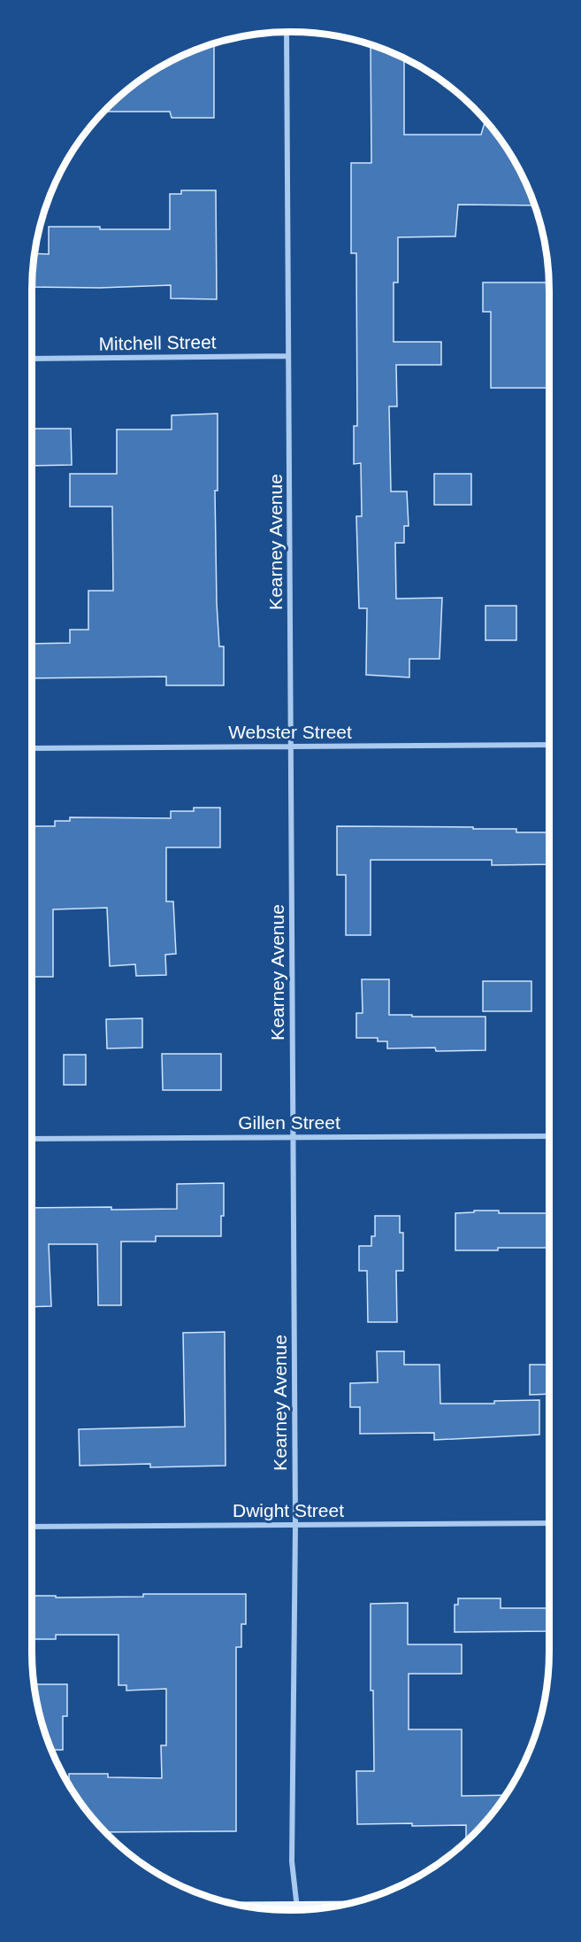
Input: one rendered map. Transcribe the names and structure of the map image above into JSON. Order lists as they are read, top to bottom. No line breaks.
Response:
{"streets":{"street":["Mitchell Street","Kearney Avenue","Webster Street","Gillen Street","Dwight Street"]},"crossings":[["Mitchell Street","Kearney Avenue"],["Kearney Avenue","Webster Street"],["Kearney Avenue","Gillen Street"],["Kearney Avenue","Dwight Street"]]}
